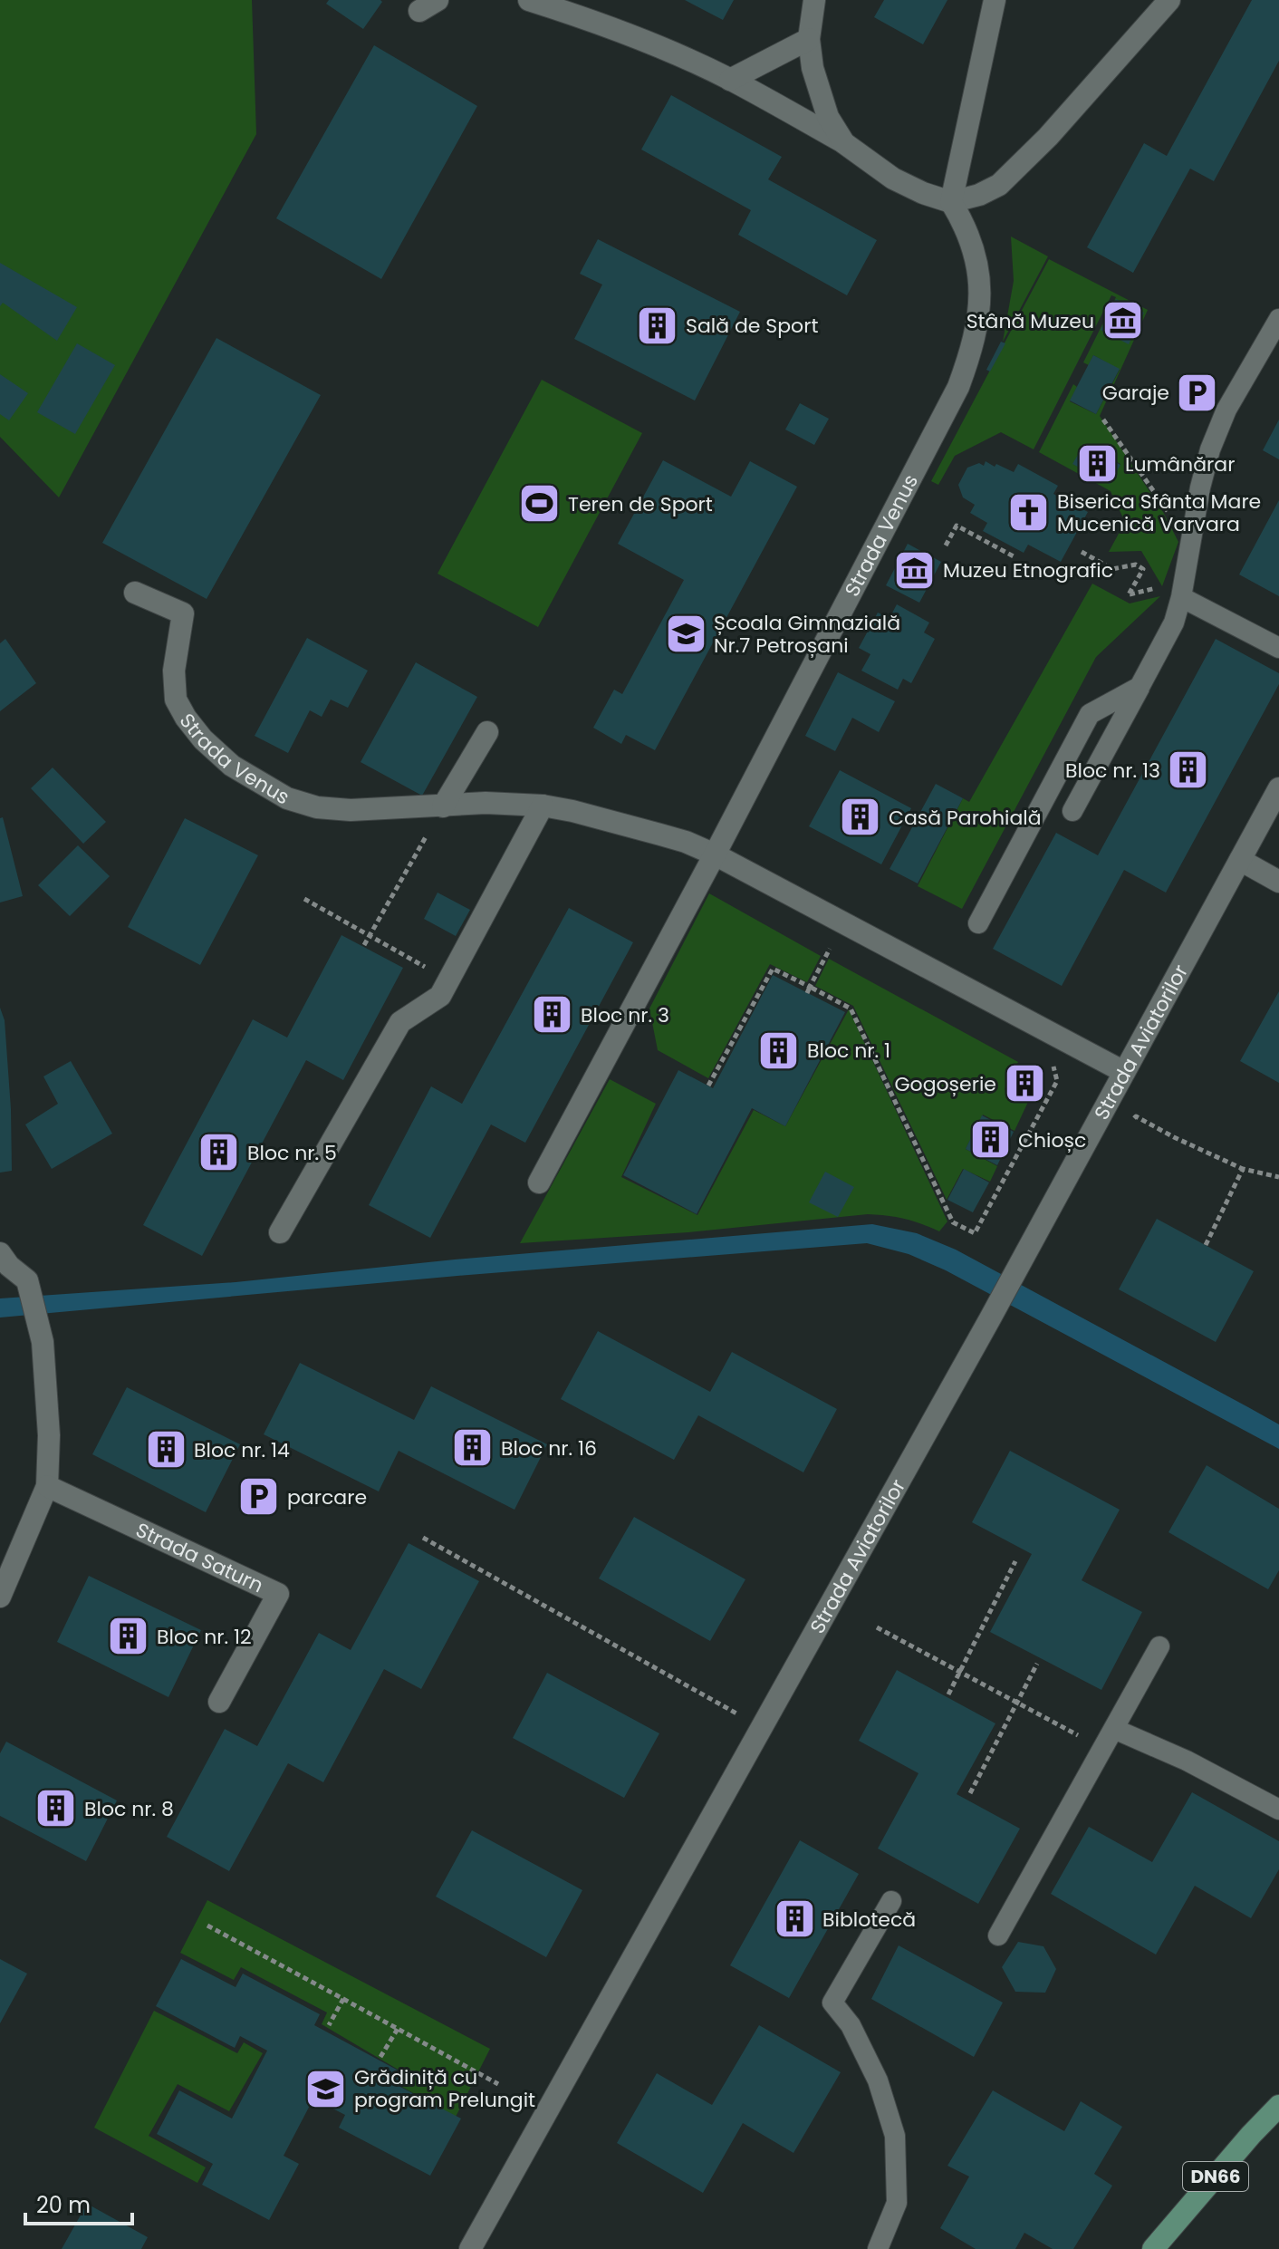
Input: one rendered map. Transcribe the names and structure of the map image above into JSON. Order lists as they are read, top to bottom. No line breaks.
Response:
{"streets":{"main road":["DN66"],"street":["Strada Venus","Strada Aviatorilor","Strada Saturn"]},"crossings":[["Strada Venus","Strada Aviatorilor"]],"places":{"museum":["Stână Muzeu","Muzeu Etnografic"],"building":["Sală de Sport","Lumânărar","Bloc nr. 13","Casă Parohială","Bloc nr. 3","Bloc nr. 1","Gogoșerie","Chioșc","Bloc nr. 5","Bloc nr. 16","Bloc nr. 14","Bloc nr. 12","Bloc nr. 8","Biblotecă"],"parking":["Garaje","parcare"],"sports":["Teren de Sport"],"church":["Biserica Sfânta Mare Mucenică Varvara"],"school or university":["Școala Gimnazială Nr.7 Petroșani","Grădiniță cu program Prelungit"]},"scale_bar":"20 m"}
